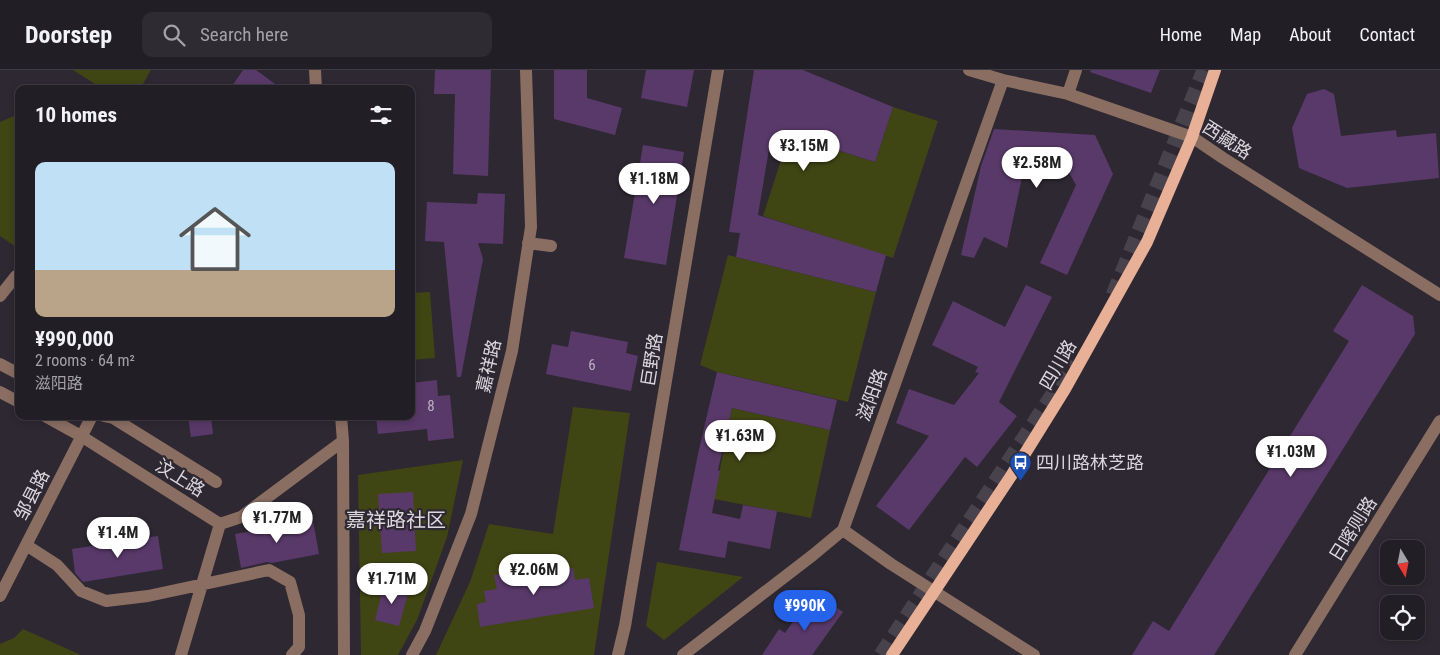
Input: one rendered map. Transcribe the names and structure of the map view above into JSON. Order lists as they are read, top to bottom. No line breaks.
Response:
{"streets":{"main road":["四川路"],"street":["西藏路","巨野路","嘉祥路","滋阳路","汶上路","邹县路","日喀则路"]},"crossings":[["西藏路","四川路"],["西藏路","滋阳路"],["汶上路","邹县路"]],"districts":["嘉祥路社区"],"places":{"bus stop":["四川路林芝路"]},"house_numbers":["6","8"],"north":"bottom","page":{"header":"Doorstep","search":"Search here","nav":["Home","Map","About","Contact"],"heading":"10 homes","price":["¥3.15M","¥2.58M","¥1.18M","¥1.63M","¥1.03M","¥1.77M","¥1.4M","¥2.06M","¥1.71M","¥990K"],"list":[{"name":"¥990,000","note":"2 rooms · 64 m² · 滋阳路"}]}}
